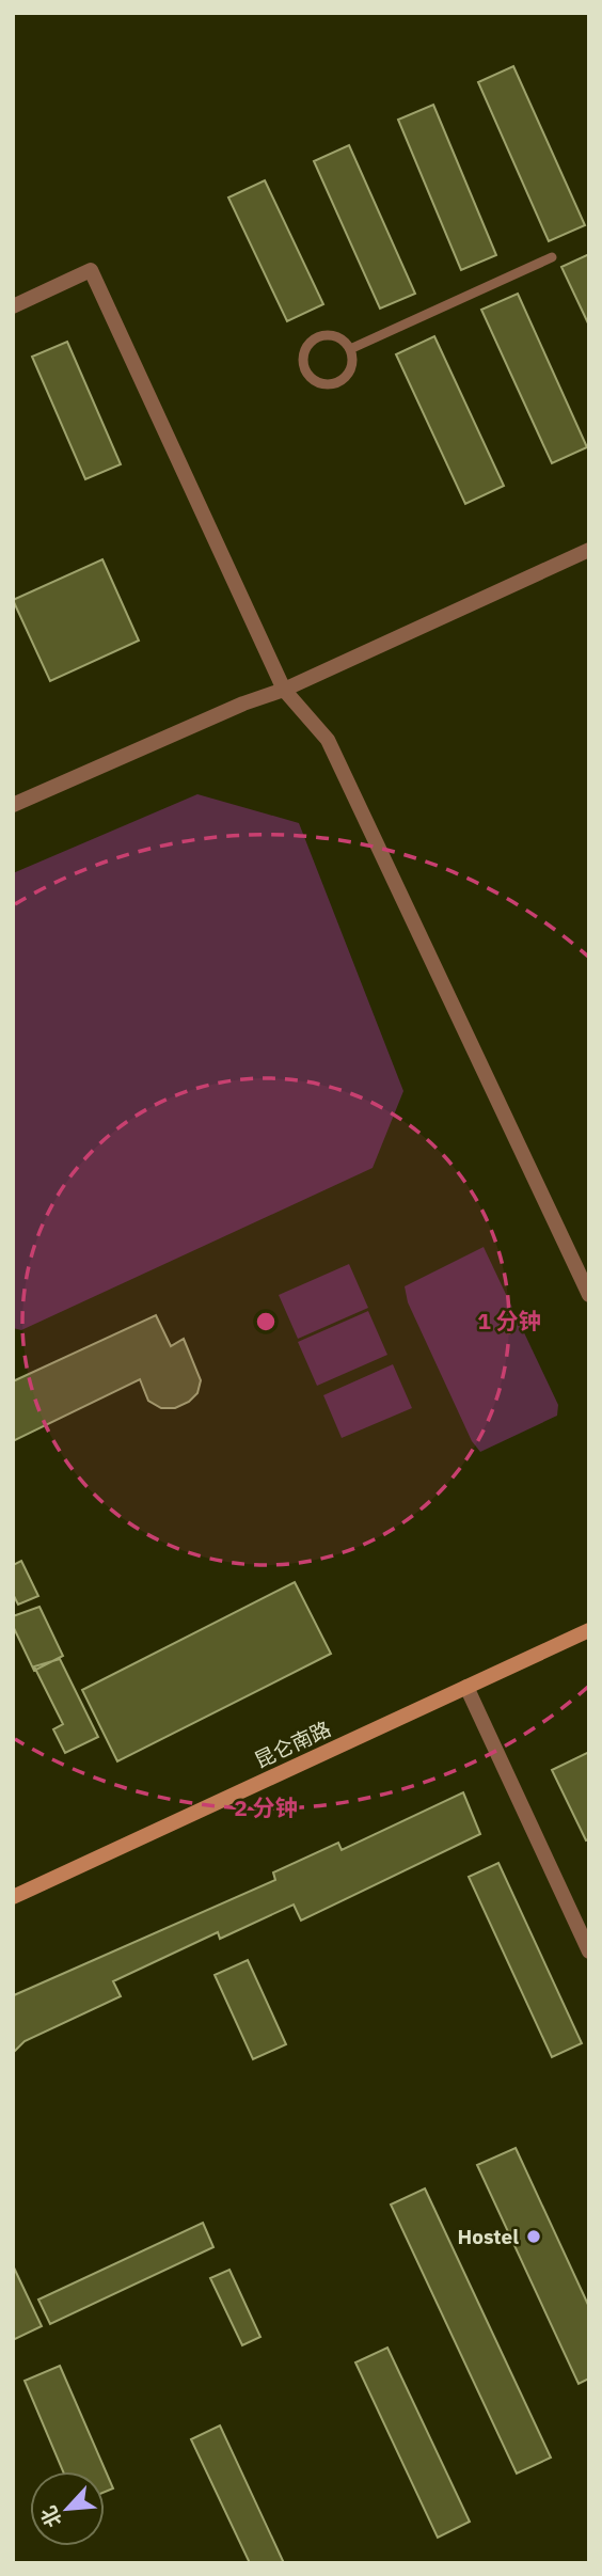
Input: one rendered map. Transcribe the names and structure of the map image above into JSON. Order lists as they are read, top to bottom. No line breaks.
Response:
{"streets":{"main road":["昆仑南路"]},"places":["Hostel"],"north":"bottom left","rings":["1 分钟","2 分钟"]}
